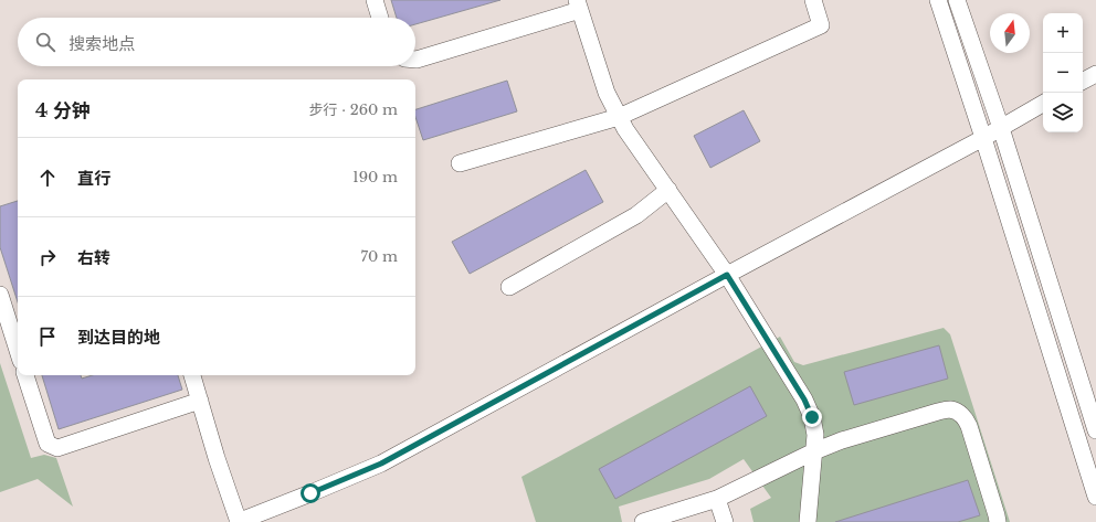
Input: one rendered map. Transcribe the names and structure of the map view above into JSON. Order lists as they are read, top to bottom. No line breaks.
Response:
{"north":"top","page":{"map_buttons":["+","−"],"search":"搜索地点","heading":["4 分钟","步行 · 260 m"],"list":[["直行","190 m"],["右转","70 m"],"到达目的地"]}}
